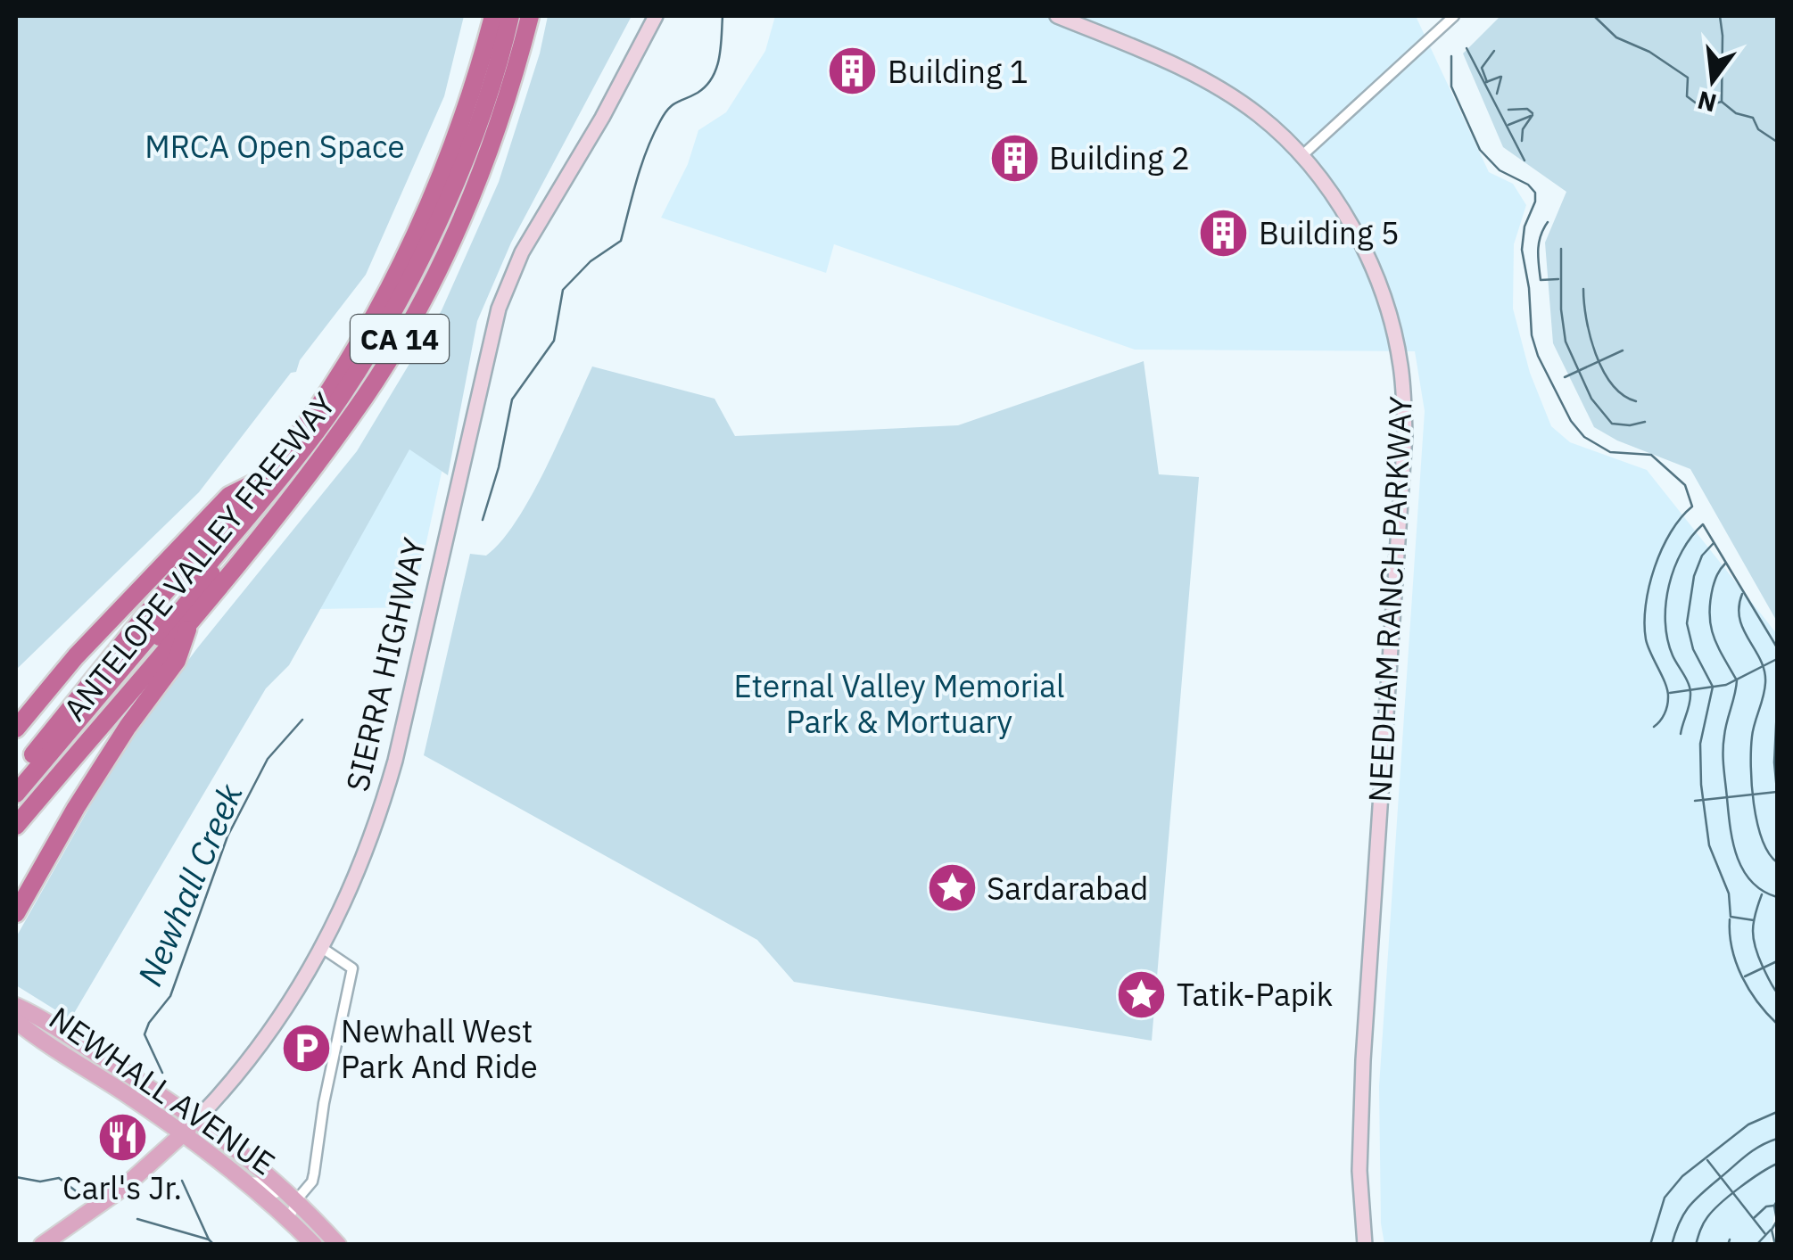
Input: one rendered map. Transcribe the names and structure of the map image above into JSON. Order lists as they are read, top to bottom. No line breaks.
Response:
{"streets":{"highway":["CA 14","ANTELOPE VALLEY FREEWAY"],"main road":["SIERRA HIGHWAY","NEWHALL AVENUE"],"street":["NEEDHAM RANCH PARKWAY"]},"crossings":[["SIERRA HIGHWAY","NEWHALL AVENUE"]],"water":["Newhall Creek"],"parks":["MRCA Open Space","Eternal Valley Memorial Park & Mortuary"],"places":{"building":["Building 1","Building 2","Building 5"],"place":["Sardarabad","Tatik-Papik"],"parking":["Newhall West Park And Ride"],"restaurant":["Carl's Jr."]},"north":"bottom"}
